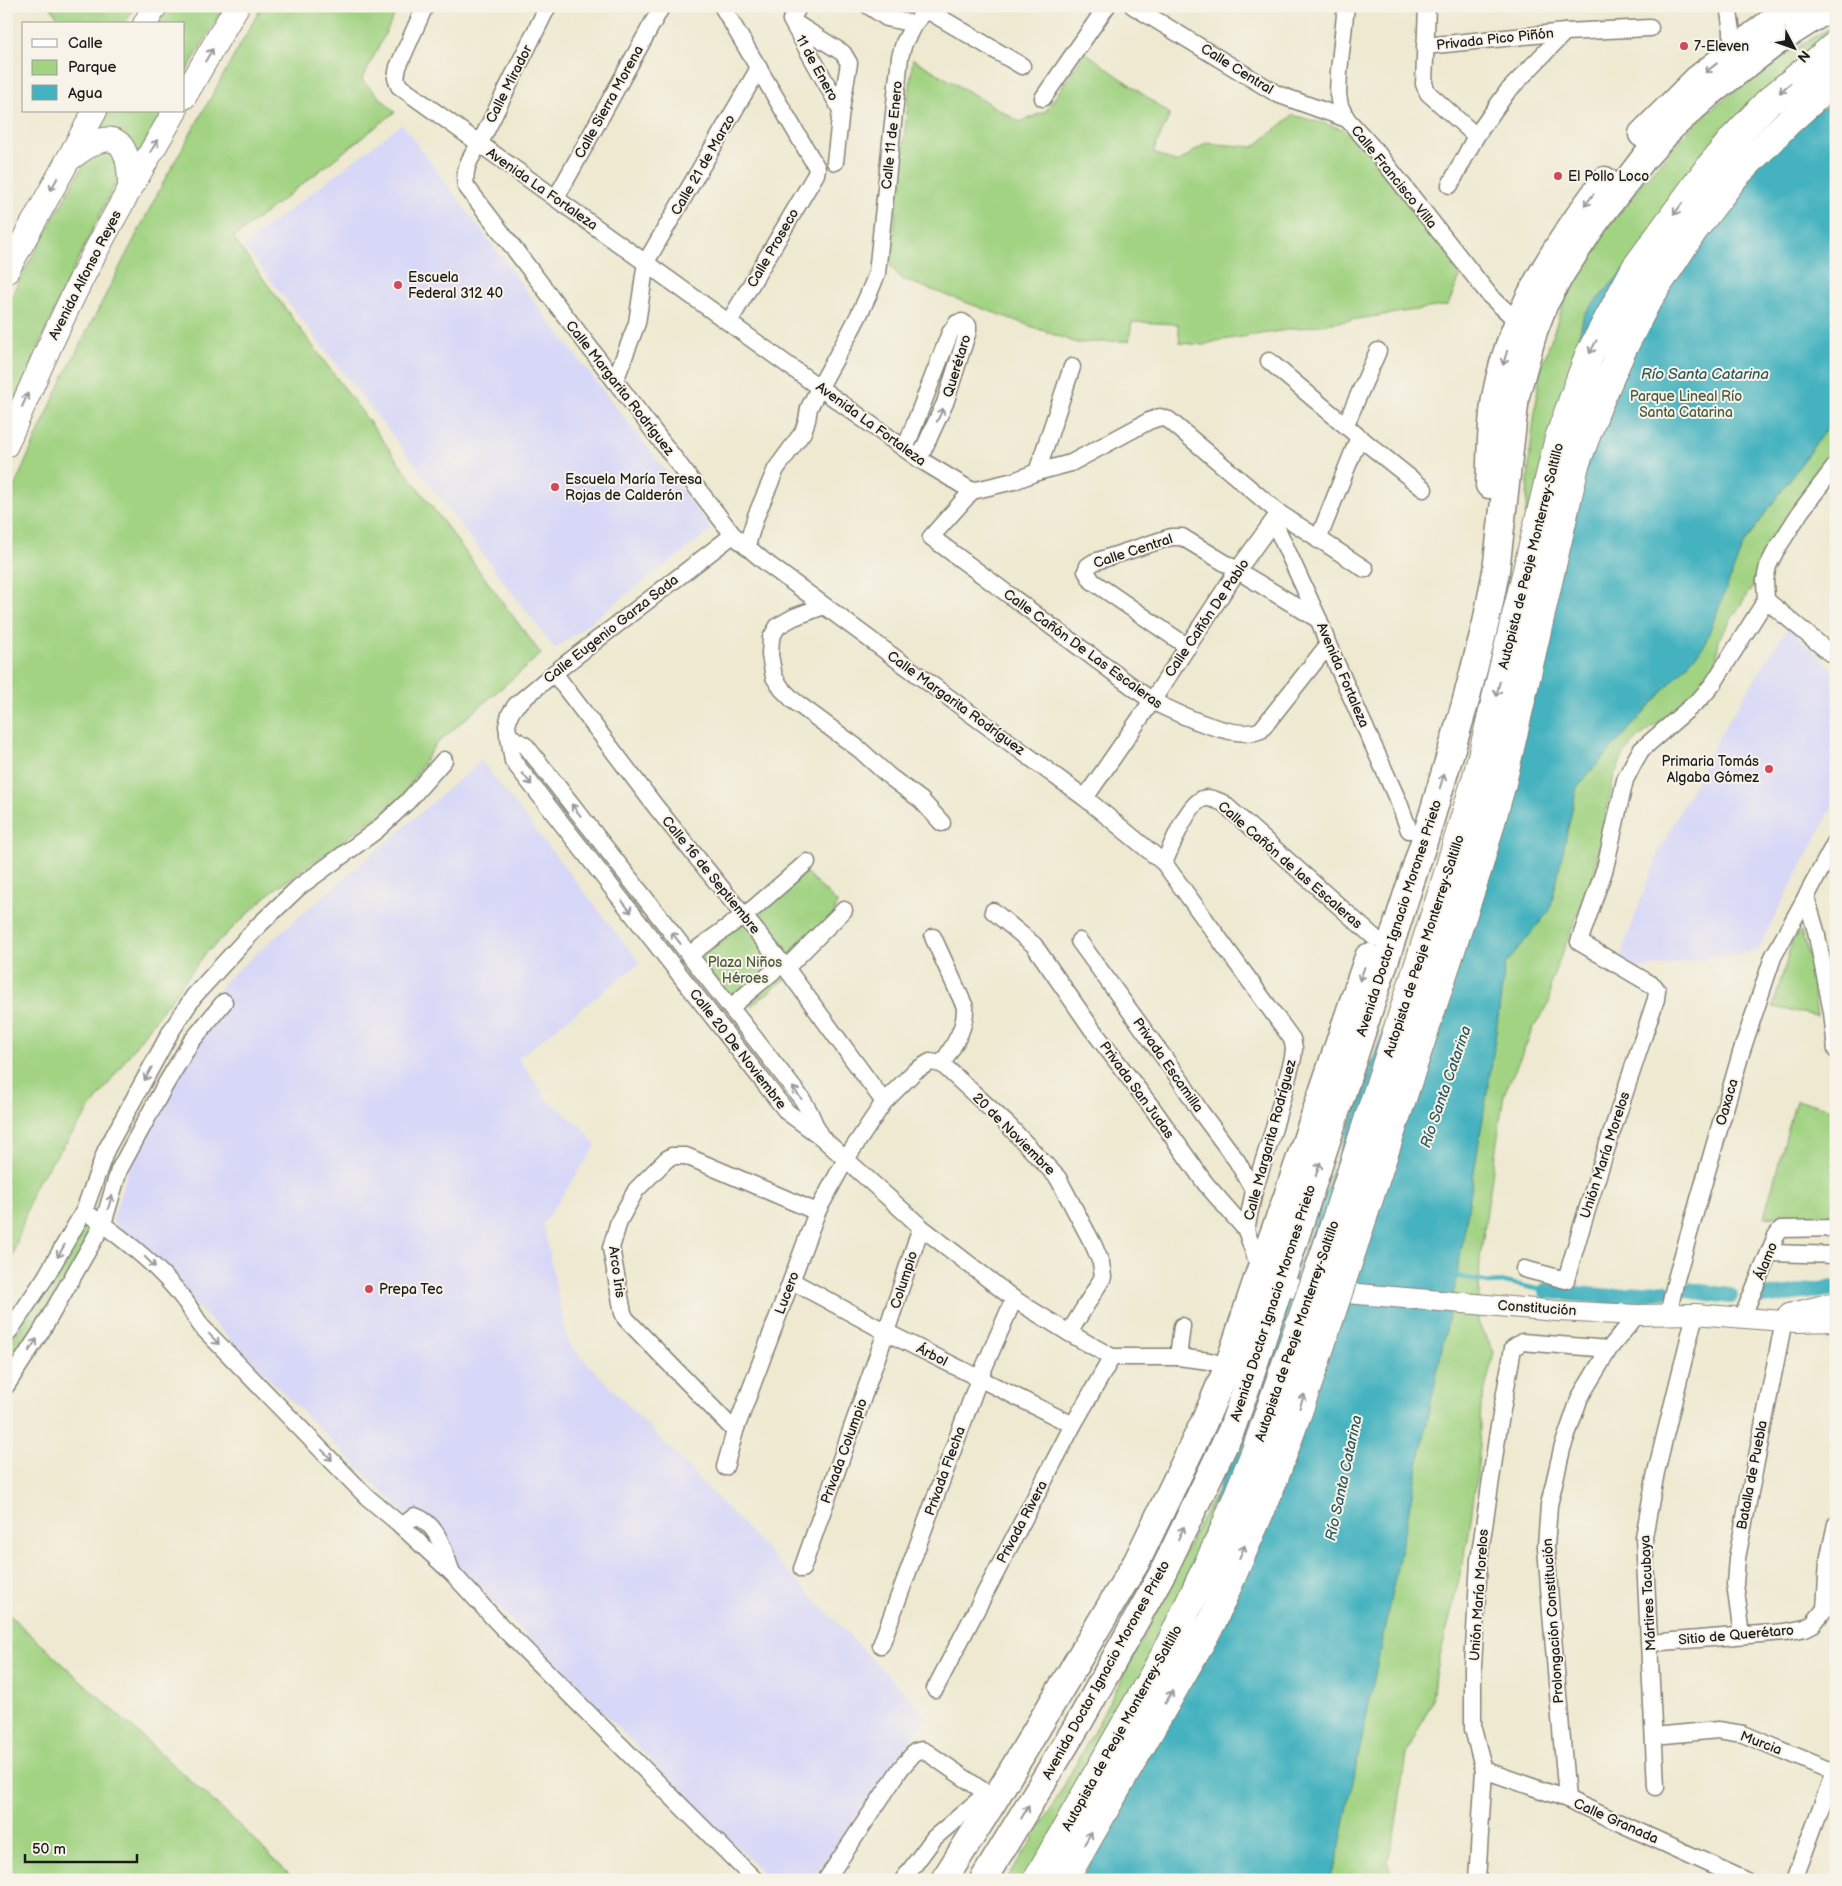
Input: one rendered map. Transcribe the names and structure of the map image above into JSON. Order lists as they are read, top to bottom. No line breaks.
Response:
{"streets":{"highway":["Autopista de Peaje Monterrey-Saltillo"],"main road":["Avenida Alfonso Reyes","Avenida Doctor Ignacio Morones Prieto"],"street":["Privada Pico Piñón","11 de Enero","Calle Central","Calle Mirador","Calle Sierra Morena","Calle 11 de Enero","Calle 21 de Marzo","Calle Francisco Villa","Avenida La Fortaleza","Calle Proseco","Querétaro","Calle Margarita Rodríguez","Calle Cañón De Pablo","Calle Eugenio Garza Sada","Calle Cañón De Las Escaleras","Avenida Fortaleza","Calle Cañón de las Escaleras","Calle 16 de Septiembre","Calle 20 De Noviembre","Privada Escamilla","Privada San Judas","Oaxaca","20 de Noviembre","Unión María Morelos","Álamo","Arco Iris","Columpio","Lucero","Constitución","Árbol","Privada Columpio","Privada Flecha","Batalla de Puebla","Privada Rivera","Mártires Tacubaya","Prolongación Constitución","Sitio de Querétaro","Murcia","Calle Granada"]},"crossings":[["Calle Central","Calle Francisco Villa"],["Calle Central","Calle Cañón De Pablo"],["Calle Central","Avenida Fortaleza"],["Calle Mirador","Avenida La Fortaleza"],["Calle Mirador","Calle Margarita Rodríguez"],["Calle Sierra Morena","Avenida La Fortaleza"],["Calle 11 de Enero","Avenida La Fortaleza"],["Calle 21 de Marzo","Avenida La Fortaleza"],["Calle 21 de Marzo","Calle Proseco"],["Calle Francisco Villa","Avenida Doctor Ignacio Morones Prieto"],["Avenida La Fortaleza","Calle Proseco"],["Avenida La Fortaleza","Querétaro"],["Avenida La Fortaleza","Calle Cañón De Las Escaleras"],["Calle Margarita Rodríguez","Calle Cañón De Pablo"],["Calle Margarita Rodríguez","Calle Eugenio Garza Sada"],["Calle Margarita Rodríguez","Calle Cañón de las Escaleras"],["Calle Margarita Rodríguez","Avenida Doctor Ignacio Morones Prieto"],["Calle Margarita Rodríguez","Privada Escamilla"],["Calle Margarita Rodríguez","Privada San Judas"],["Calle Margarita Rodríguez","Constitución"],["Calle Cañón De Pablo","Calle Cañón De Las Escaleras"],["Calle Cañón De Pablo","Avenida Fortaleza"],["Calle Eugenio Garza Sada","Calle 16 de Septiembre"],["Calle Eugenio Garza Sada","Calle 20 De Noviembre"],["Calle Cañón De Las Escaleras","Avenida Fortaleza"],["Avenida Fortaleza","Avenida Doctor Ignacio Morones Prieto"],["Calle Cañón de las Escaleras","Avenida Doctor Ignacio Morones Prieto"],["Calle 16 de Septiembre","Lucero"],["Avenida Doctor Ignacio Morones Prieto","Constitución"],["Oaxaca","Constitución"],["20 de Noviembre","Lucero"],["Unión María Morelos","Prolongación Constitución"],["Unión María Morelos","Calle Granada"],["Álamo","Constitución"],["Arco Iris","Lucero"],["Columpio","Árbol"],["Columpio","Privada Columpio"],["Lucero","Árbol"],["Constitución","Batalla de Puebla"],["Constitución","Mártires Tacubaya"],["Constitución","Prolongación Constitución"],["Árbol","Privada Columpio"],["Árbol","Privada Flecha"],["Árbol","Privada Rivera"],["Batalla de Puebla","Sitio de Querétaro"],["Mártires Tacubaya","Sitio de Querétaro"],["Mártires Tacubaya","Murcia"],["Prolongación Constitución","Calle Granada"]],"water":["Río Santa Catarina"],"parks":["Parque Lineal Río Santa Catarina","Plaza Niños Héroes"],"places":["7-Eleven","El Pollo Loco","Escuela Federal 312 40","Escuela María Teresa Rojas de Calderón","Primaria Tomás Algaba Gómez","Prepa Tec"],"legend":["Calle","Parque","Agua"],"scale_bar":"50 m","north":"bottom right"}
